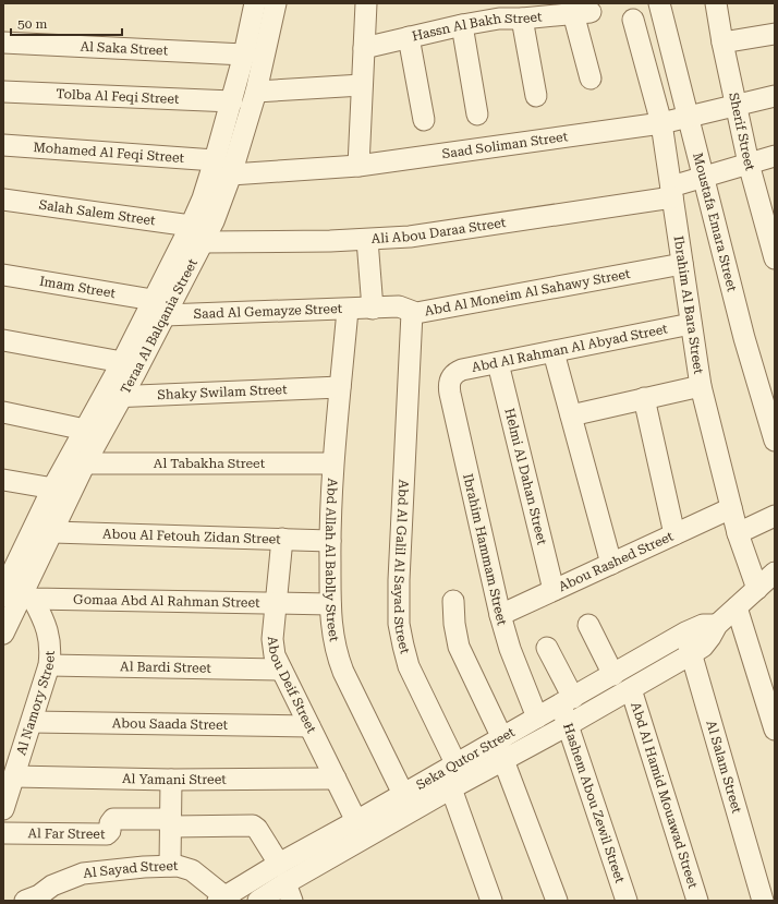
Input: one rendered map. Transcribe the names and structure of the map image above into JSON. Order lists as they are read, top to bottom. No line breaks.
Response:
{"streets":{"street":["Hassn Al Bakh Street","Al Saka Street","Tolba Al Feqi Street","Sherif Street","Saad Soliman Street","Mohamed Al Feqi Street","Salah Salem Street","Moustafa Emara Street","Ali Abou Daraa Street","Imam Street","Abd Al Moneim Al Sahawy Street","Ibrahim Al Bara Street","Saad Al Gemayze Street","Teraa Al Balqania Street","Abd Al Rahman Al Abyad Street","Shaky Swilam Street","Al Tabakha Street","Helmi Al Dahan Street","Abou Al Fetouh Zidan Street","Ibrahim Hammam Street","Abd Allah Al Bablly Street","Abou Rashed Street","Abd Al Galil Al Sayad Street","Gomaa Abd Al Rahman Street","Al Bardi Street","Abou Deif Street","Al Namory Street","Abou Saada Street","Seka Qutor Street","Al Salam Street","Al Yamani Street","Abd Al Hamid Mouawad Street","Hashem Abou Zewil Street","Al Far Street","Al Sayad Street"]},"crossings":[["Al Saka Street","Teraa Al Balqania Street"],["Tolba Al Feqi Street","Teraa Al Balqania Street"],["Sherif Street","Saad Soliman Street"],["Sherif Street","Ali Abou Daraa Street"],["Saad Soliman Street","Moustafa Emara Street"],["Saad Soliman Street","Ibrahim Al Bara Street"],["Saad Soliman Street","Teraa Al Balqania Street"],["Mohamed Al Feqi Street","Teraa Al Balqania Street"],["Salah Salem Street","Ali Abou Daraa Street"],["Salah Salem Street","Teraa Al Balqania Street"],["Moustafa Emara Street","Ali Abou Daraa Street"],["Ali Abou Daraa Street","Ibrahim Al Bara Street"],["Ali Abou Daraa Street","Teraa Al Balqania Street"],["Imam Street","Saad Al Gemayze Street"],["Imam Street","Teraa Al Balqania Street"],["Abd Al Moneim Al Sahawy Street","Ibrahim Al Bara Street"],["Abd Al Moneim Al Sahawy Street","Saad Al Gemayze Street"],["Abd Al Moneim Al Sahawy Street","Abd Al Galil Al Sayad Street"],["Ibrahim Al Bara Street","Abd Al Rahman Al Abyad Street"],["Ibrahim Al Bara Street","Abou Rashed Street"],["Ibrahim Al Bara Street","Seka Qutor Street"],["Saad Al Gemayze Street","Teraa Al Balqania Street"],["Saad Al Gemayze Street","Abd Allah Al Bablly Street"],["Teraa Al Balqania Street","Shaky Swilam Street"],["Teraa Al Balqania Street","Al Tabakha Street"],["Teraa Al Balqania Street","Abou Al Fetouh Zidan Street"],["Teraa Al Balqania Street","Gomaa Abd Al Rahman Street"],["Teraa Al Balqania Street","Al Namory Street"],["Abd Al Rahman Al Abyad Street","Helmi Al Dahan Street"],["Abd Al Rahman Al Abyad Street","Ibrahim Hammam Street"],["Shaky Swilam Street","Abd Allah Al Bablly Street"],["Al Tabakha Street","Abd Allah Al Bablly Street"],["Helmi Al Dahan Street","Abou Rashed Street"],["Abou Al Fetouh Zidan Street","Abd Allah Al Bablly Street"],["Abou Al Fetouh Zidan Street","Abou Deif Street"],["Ibrahim Hammam Street","Abou Rashed Street"],["Ibrahim Hammam Street","Seka Qutor Street"],["Abd Allah Al Bablly Street","Gomaa Abd Al Rahman Street"],["Abd Allah Al Bablly Street","Seka Qutor Street"],["Abd Al Galil Al Sayad Street","Seka Qutor Street"],["Gomaa Abd Al Rahman Street","Abou Deif Street"],["Gomaa Abd Al Rahman Street","Al Namory Street"],["Al Bardi Street","Abou Deif Street"],["Al Bardi Street","Al Namory Street"],["Abou Deif Street","Abou Saada Street"],["Abou Deif Street","Seka Qutor Street"],["Abou Deif Street","Al Yamani Street"],["Al Namory Street","Abou Saada Street"],["Al Namory Street","Al Yamani Street"],["Seka Qutor Street","Al Salam Street"],["Seka Qutor Street","Abd Al Hamid Mouawad Street"],["Seka Qutor Street","Hashem Abou Zewil Street"],["Seka Qutor Street","Al Far Street"],["Seka Qutor Street","Al Sayad Street"]],"scale_bar":"50 m"}
